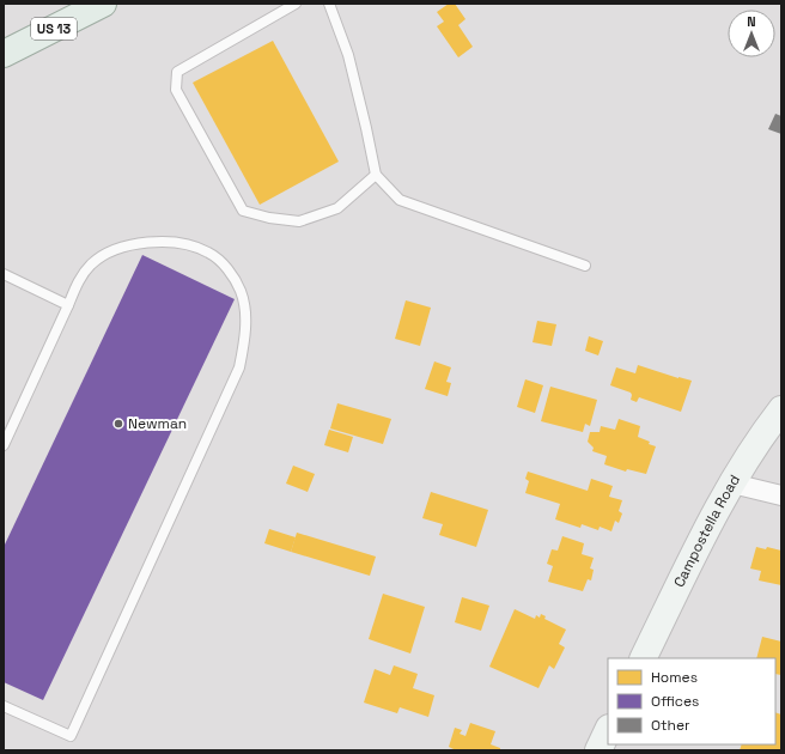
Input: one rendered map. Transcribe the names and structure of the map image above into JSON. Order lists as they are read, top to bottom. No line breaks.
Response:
{"streets":{"main road":["US 13","Campostella Road"]},"places":["Newman"],"legend":["Homes","Offices","Other"],"north":"top"}
